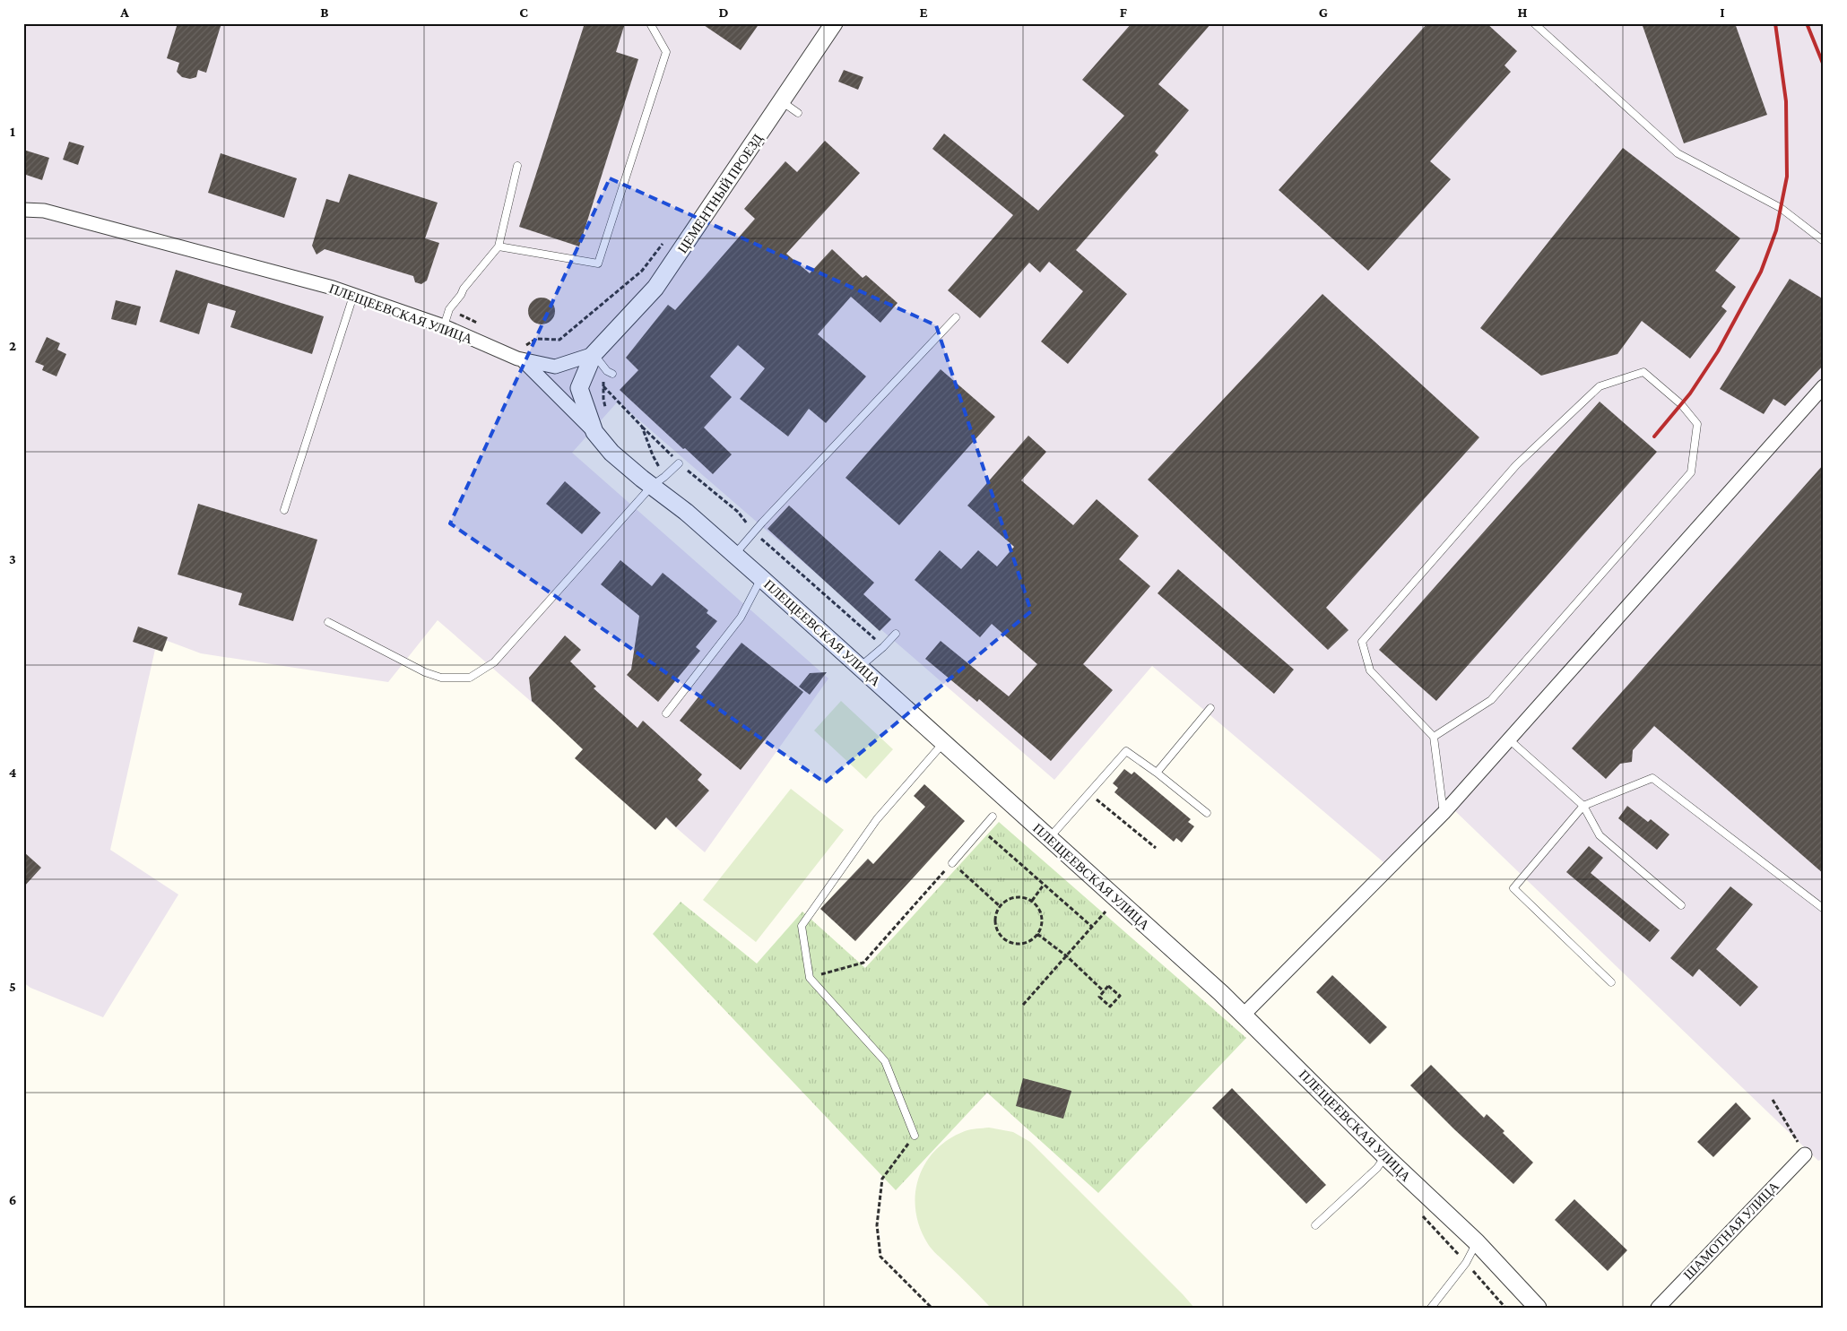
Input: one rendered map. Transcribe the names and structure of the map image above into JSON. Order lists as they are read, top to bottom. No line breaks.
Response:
{"streets":{"street":["ЦЕМЕНТНЫЙ ПРОЕЗД","ПЛЕЩЕЕВСКАЯ УЛИЦА","ШАМОТНАЯ УЛИЦА"]},"crossings":[["ЦЕМЕНТНЫЙ ПРОЕЗД","ПЛЕЩЕЕВСКАЯ УЛИЦА"]],"grid":{"columns":["A","B","C","D","E","F","G","H","I"],"rows":["1","2","3","4","5","6"]}}
